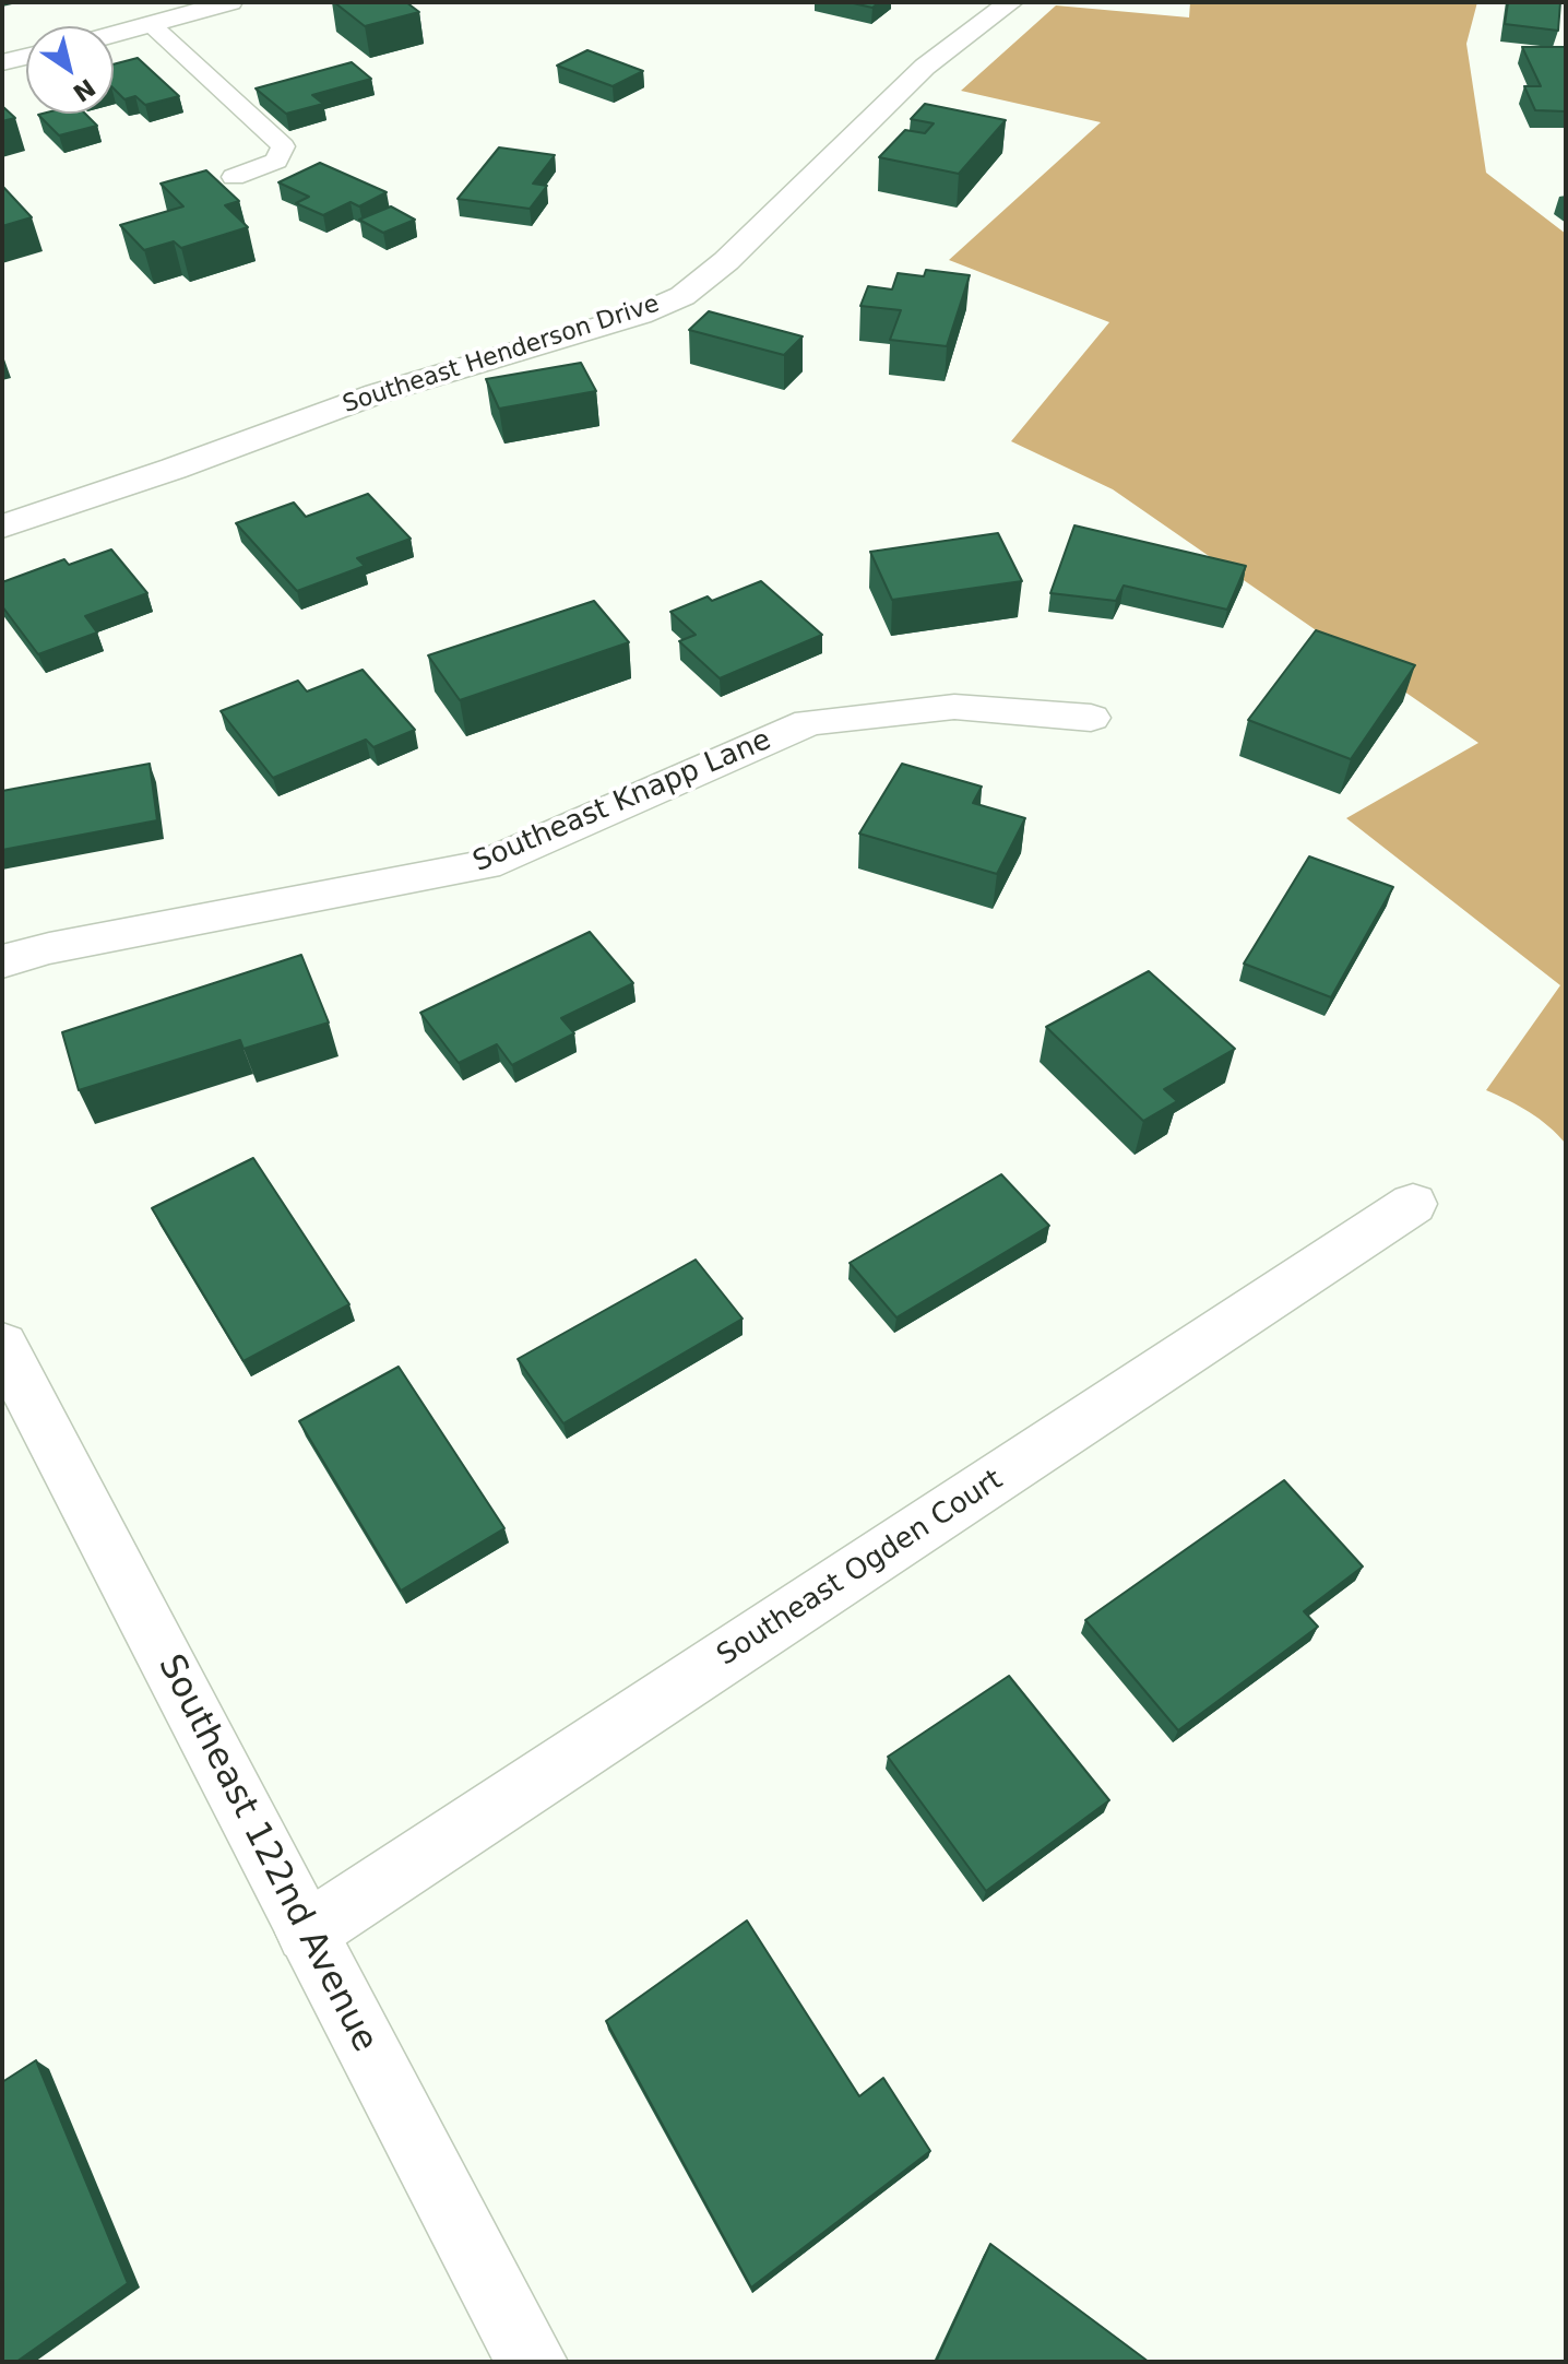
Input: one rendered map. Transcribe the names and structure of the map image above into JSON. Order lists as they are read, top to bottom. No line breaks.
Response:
{"streets":{"street":["Southeast Henderson Drive","Southeast Knapp Lane","Southeast Ogden Court","Southeast 122nd Avenue"]},"crossings":[["Southeast Ogden Court","Southeast 122nd Avenue"]],"north":"bottom right"}
